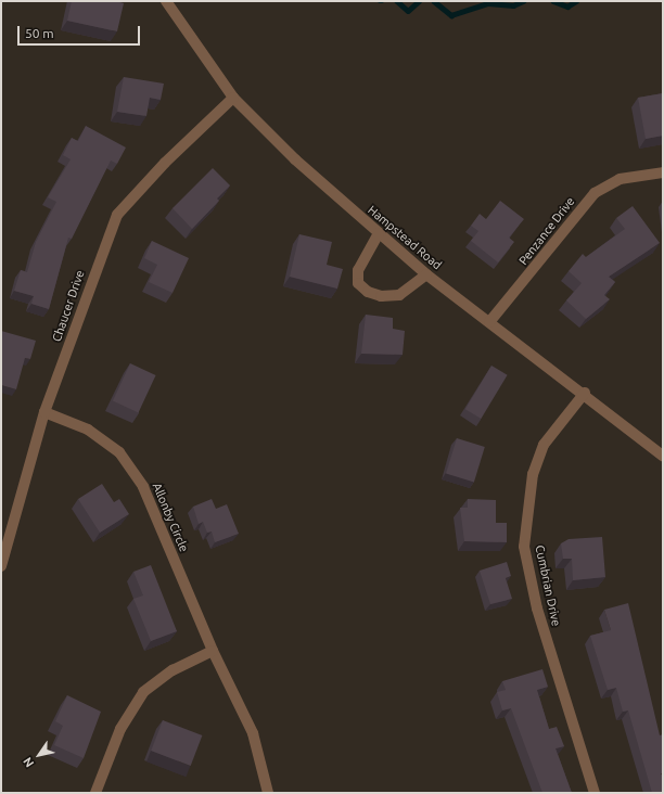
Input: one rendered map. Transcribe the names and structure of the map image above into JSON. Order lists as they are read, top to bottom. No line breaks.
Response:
{"streets":{"street":["Penzance Drive","Hampstead Road","Chaucer Drive","Allonby Circle","Cumbrian Drive"]},"crossings":[["Penzance Drive","Hampstead Road"],["Hampstead Road","Chaucer Drive"],["Hampstead Road","Cumbrian Drive"],["Chaucer Drive","Allonby Circle"]],"scale_bar":"50 m","north":"bottom left"}
